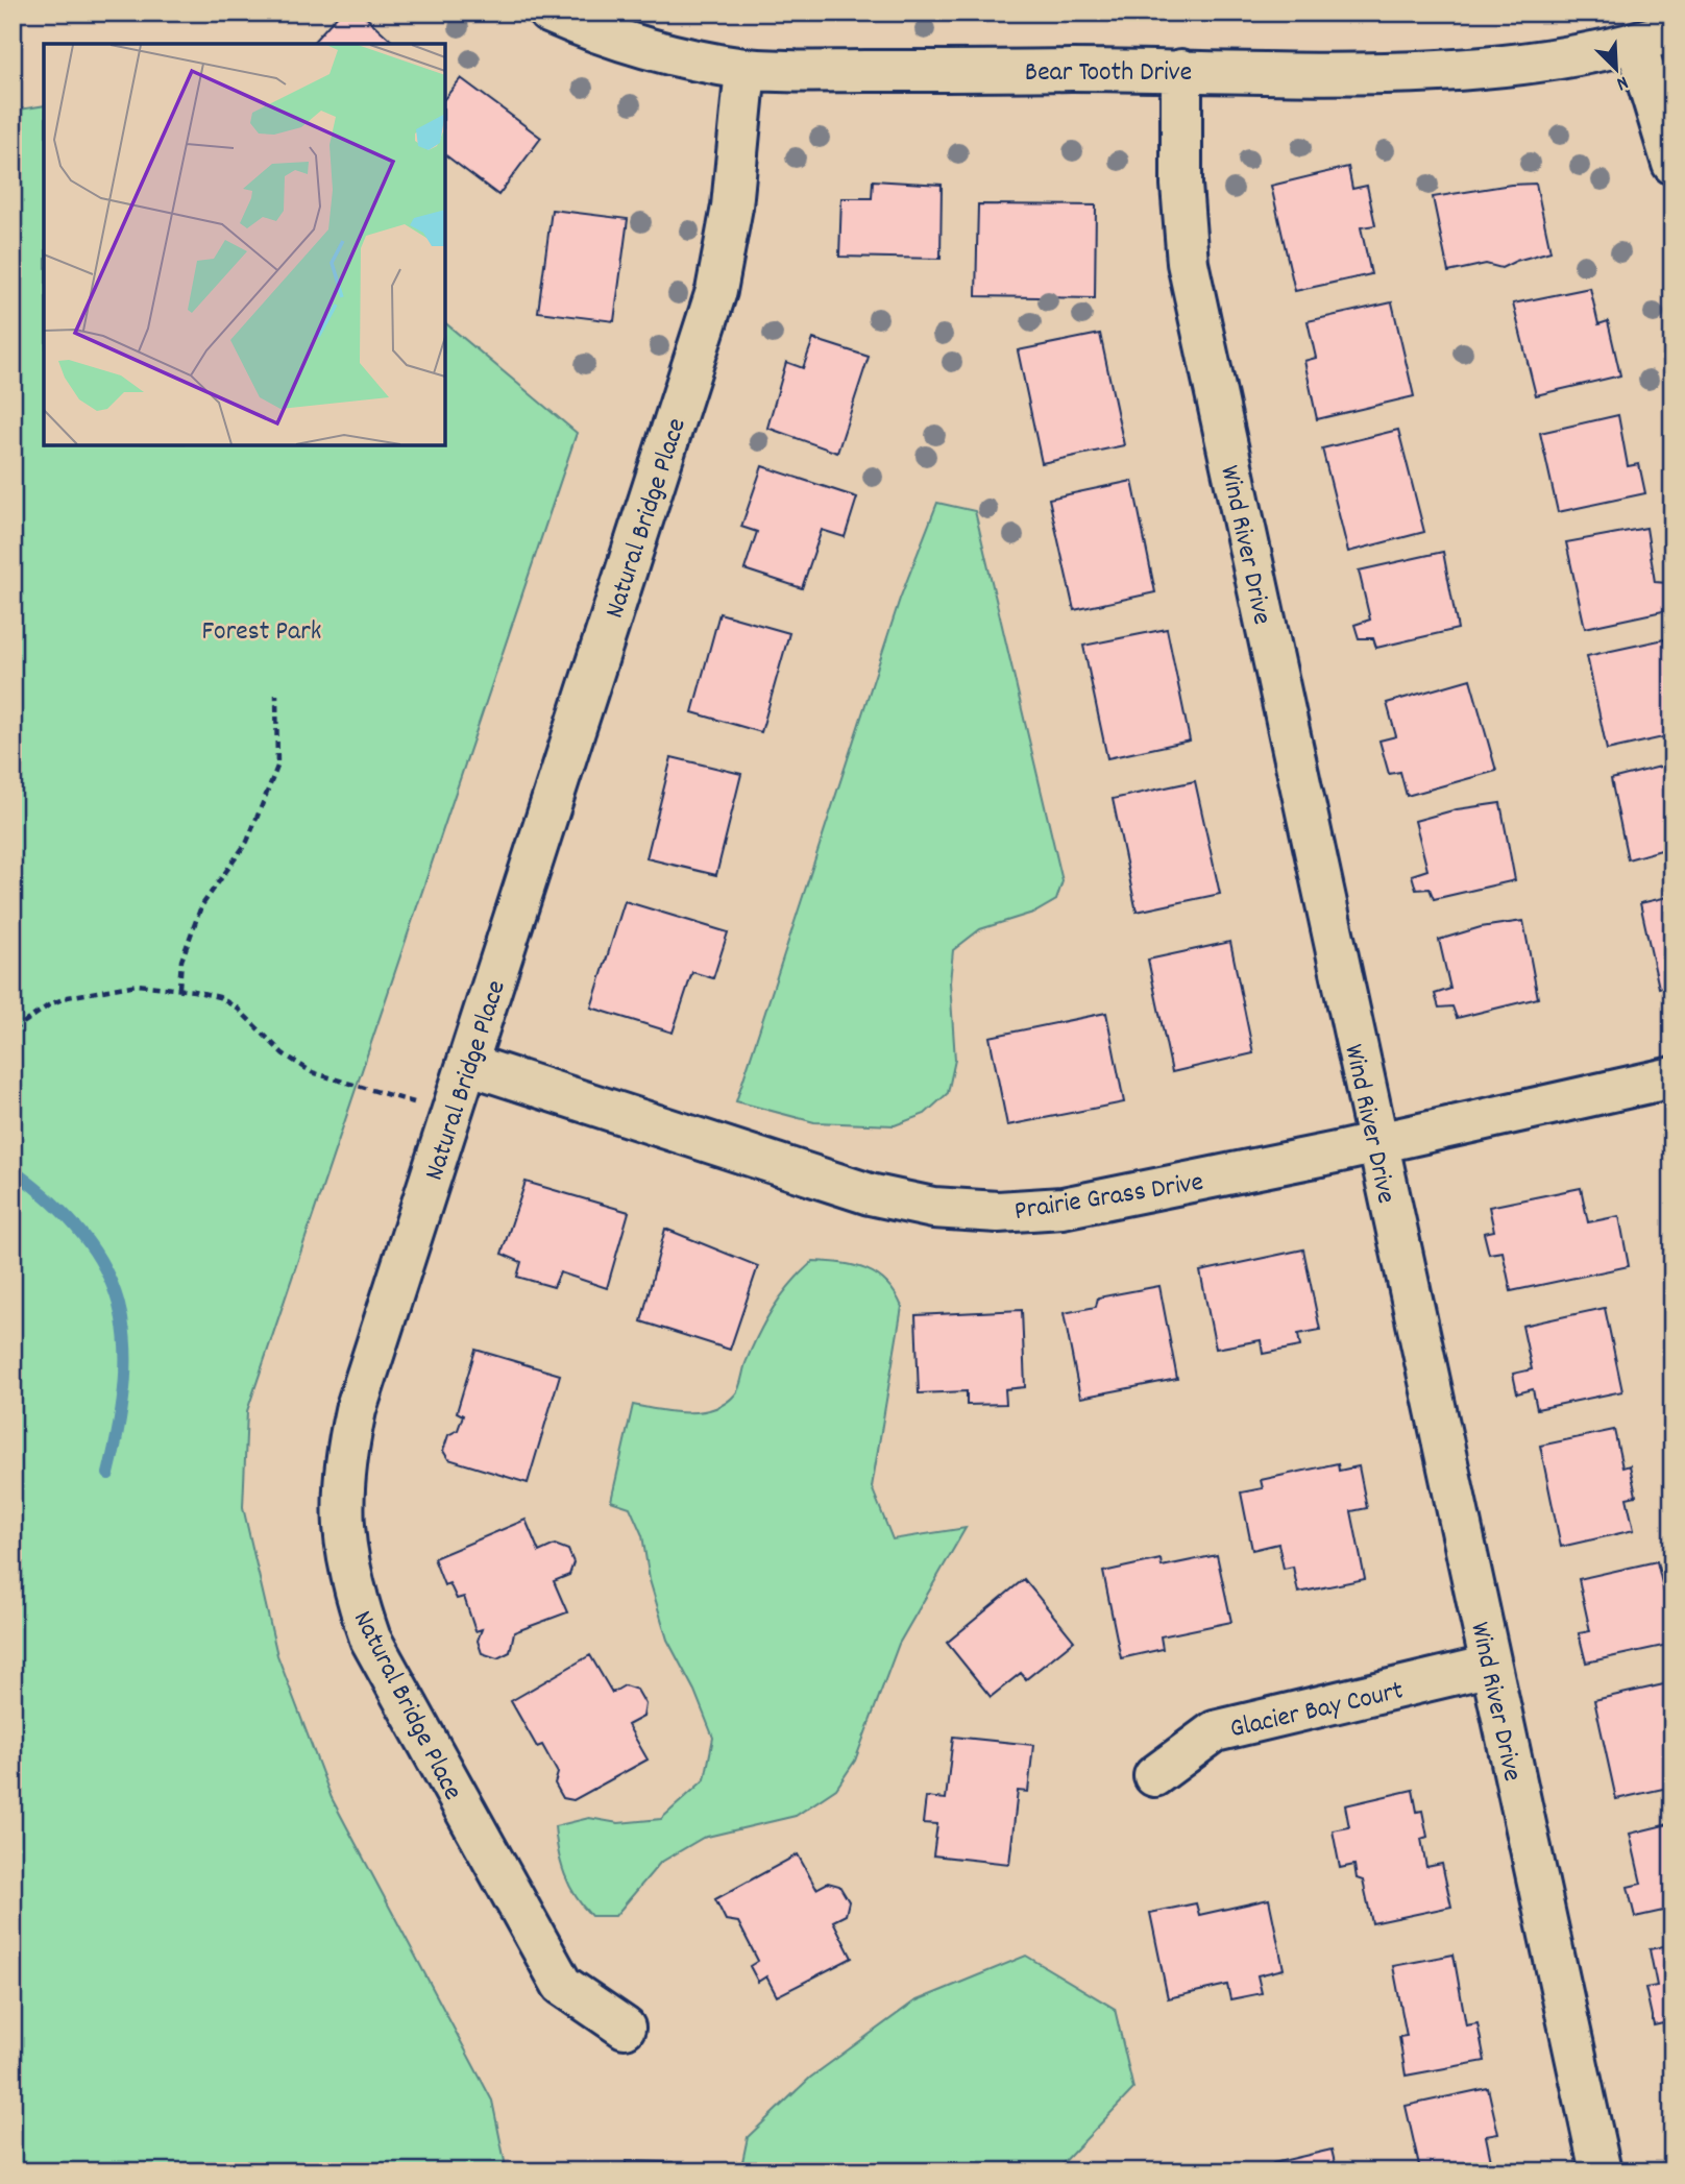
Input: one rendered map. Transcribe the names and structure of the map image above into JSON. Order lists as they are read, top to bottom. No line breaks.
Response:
{"streets":{"street":["Bear Tooth Drive","Natural Bridge Place","Wind River Drive","Prairie Grass Drive","Glacier Bay Court"]},"crossings":[["Bear Tooth Drive","Natural Bridge Place"],["Bear Tooth Drive","Wind River Drive"],["Natural Bridge Place","Prairie Grass Drive"],["Wind River Drive","Prairie Grass Drive"],["Wind River Drive","Glacier Bay Court"]],"parks":["Forest Park"],"north":"bottom right"}
